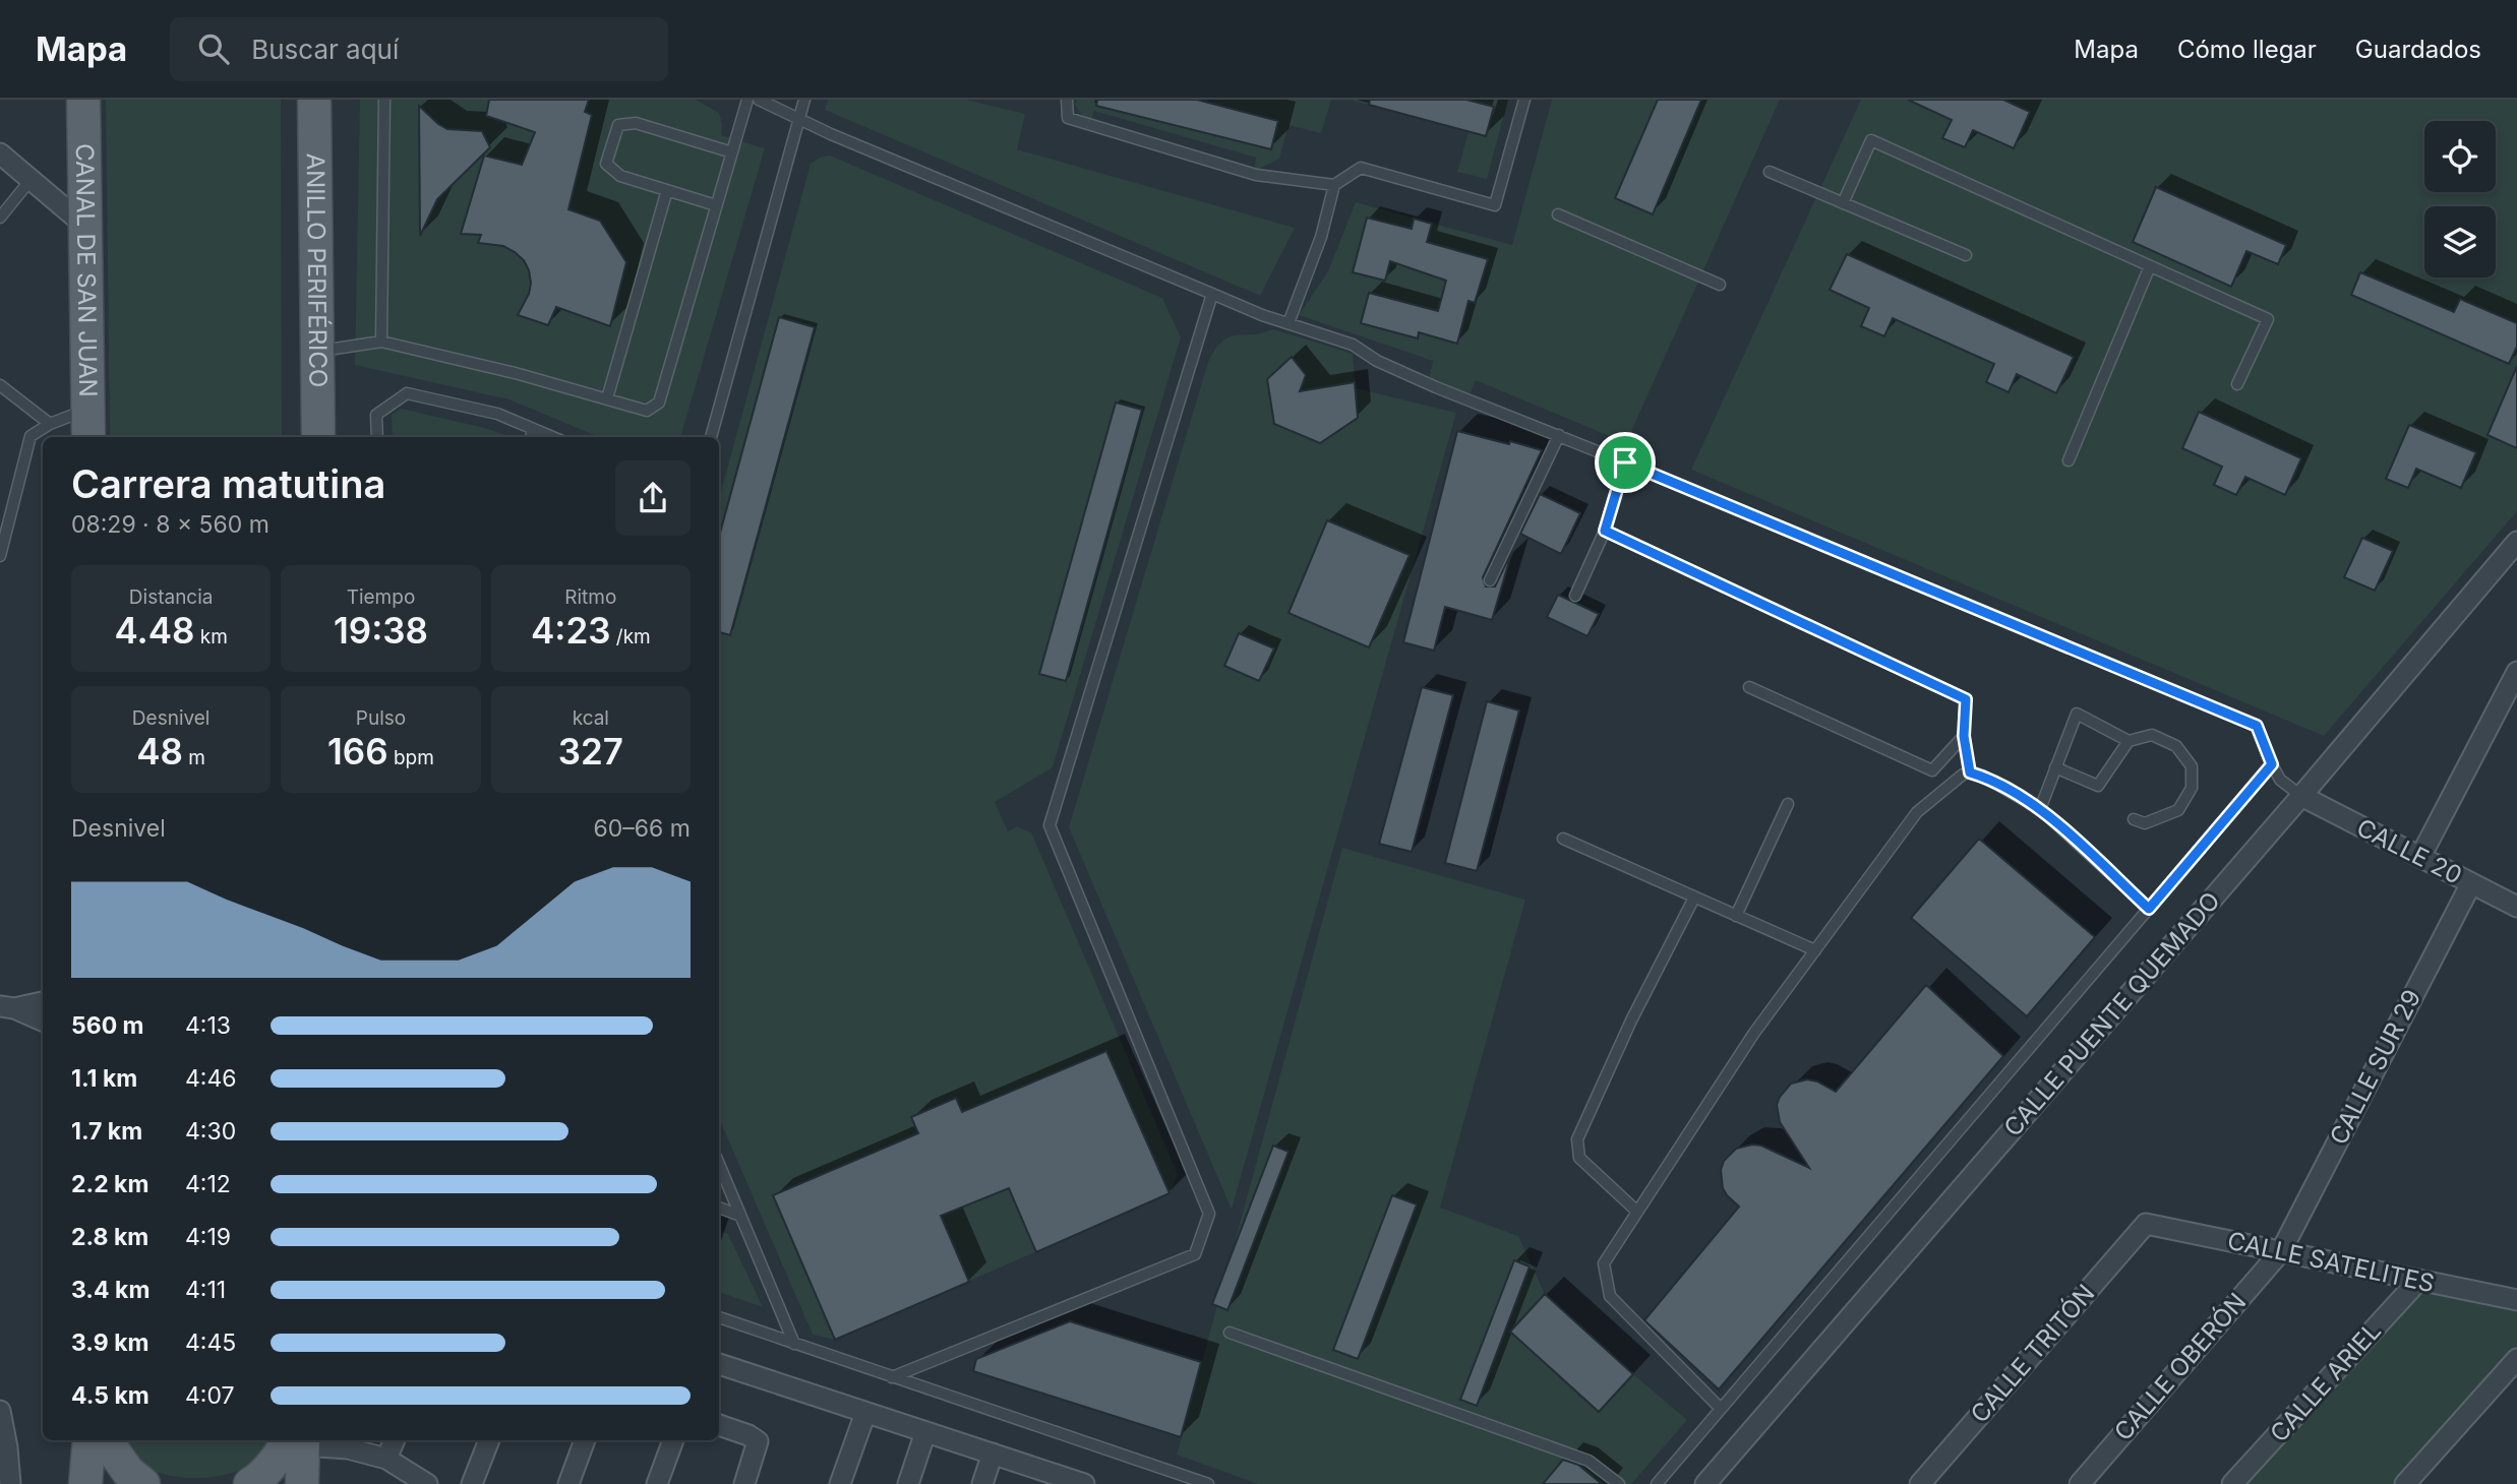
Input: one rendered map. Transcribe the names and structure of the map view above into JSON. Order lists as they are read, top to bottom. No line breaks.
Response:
{"streets":{"main road":["CANAL DE SAN JUAN","ANILLO PERIFÉRICO"],"street":["CALLE 20","CALLE PUENTE QUEMADO","CALLE SUR 29","CALLE SATELITES","CALLE TRITÓN","CALLE OBERÓN","CALLE ARIEL"]},"crossings":[["CALLE 20","CALLE PUENTE QUEMADO"],["CALLE 20","CALLE SUR 29"],["CALLE SUR 29","CALLE SATELITES"],["CALLE SUR 29","CALLE OBERÓN"],["CALLE SATELITES","CALLE TRITÓN"],["CALLE SATELITES","CALLE OBERÓN"],["CALLE SATELITES","CALLE ARIEL"]],"page":{"header":"Mapa","search":"Buscar aquí","nav":["Mapa","Cómo llegar","Guardados"],"heading":["Carrera matutina","08:29 · 8 × 560 m"],"stats":[["Distancia","4.48 km"],["Tiempo","19:38"],["Ritmo","4:23 /km"],["Desnivel","48 m"],["Pulso","166 bpm"],["kcal","327"]],"chart":["Desnivel","60–66 m"],"list":[{"name":"560 m","note":"4:13"},{"name":"1.1 km","note":"4:46"},{"name":"1.7 km","note":"4:30"},{"name":"2.2 km","note":"4:12"},{"name":"2.8 km","note":"4:19"},{"name":"3.4 km","note":"4:11"},{"name":"3.9 km","note":"4:45"},{"name":"4.5 km","note":"4:07"}]}}
